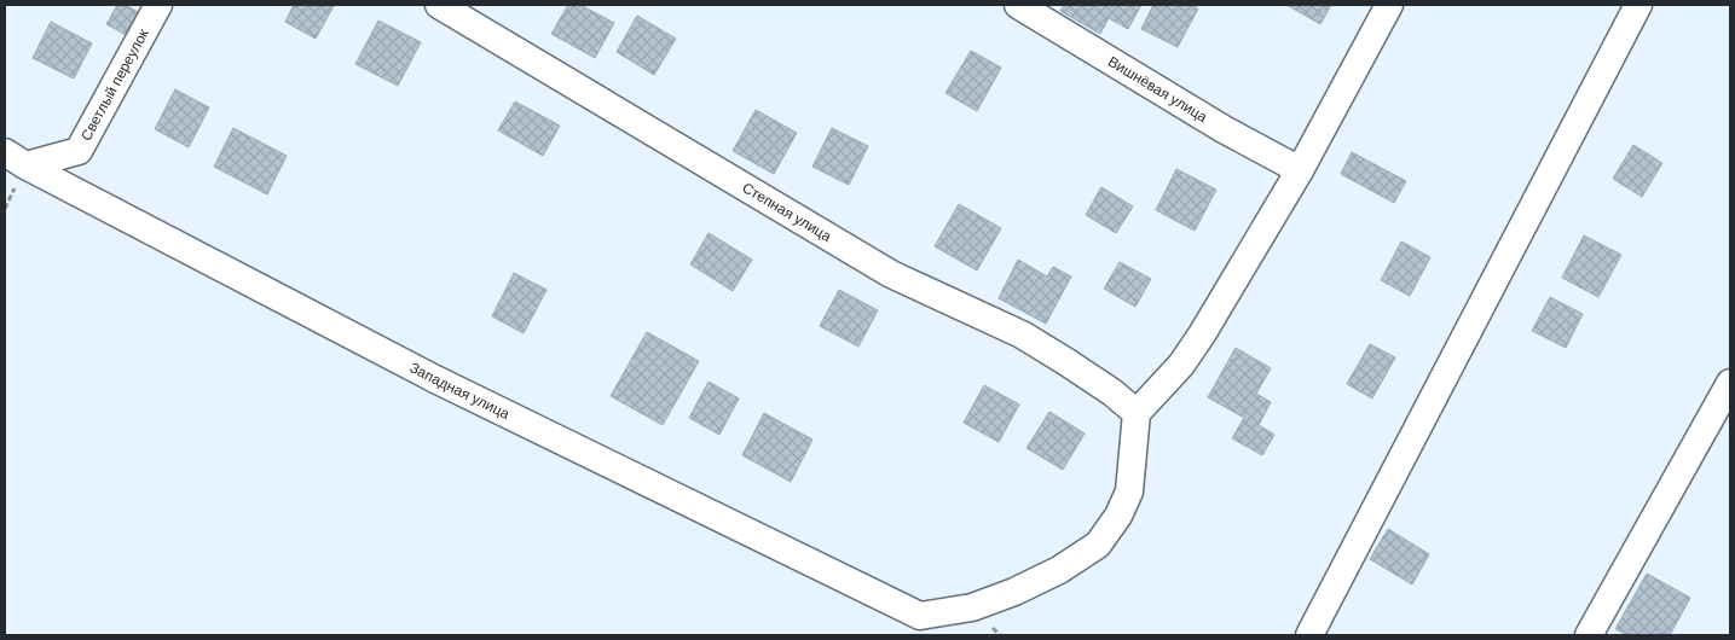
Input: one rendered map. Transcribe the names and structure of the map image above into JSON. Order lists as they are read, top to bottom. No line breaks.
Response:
{"streets":{"street":["Светлый переулок","Вишнёвая улица","Степная улица","Западная улица"]},"crossings":[["Светлый переулок","Западная улица"],["Степная улица","Западная улица"]]}
